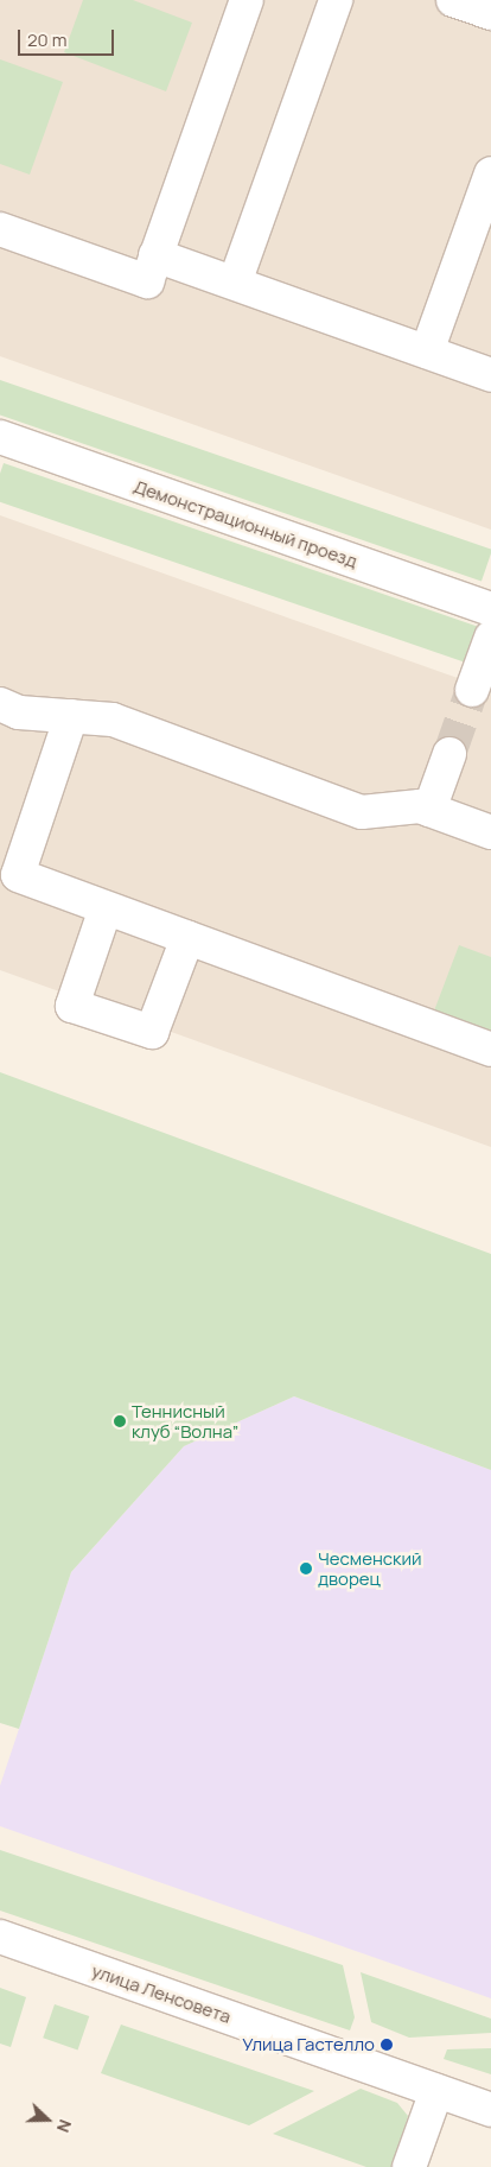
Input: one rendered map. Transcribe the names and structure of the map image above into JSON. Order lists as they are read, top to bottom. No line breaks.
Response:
{"streets":{"street":["Демонстрационный проезд","улица Ленсовета"]},"places":["Теннисный клуб “Волна”","Чесменский дворец","Улица Гастелло"],"scale_bar":"20 m","north":"right"}
